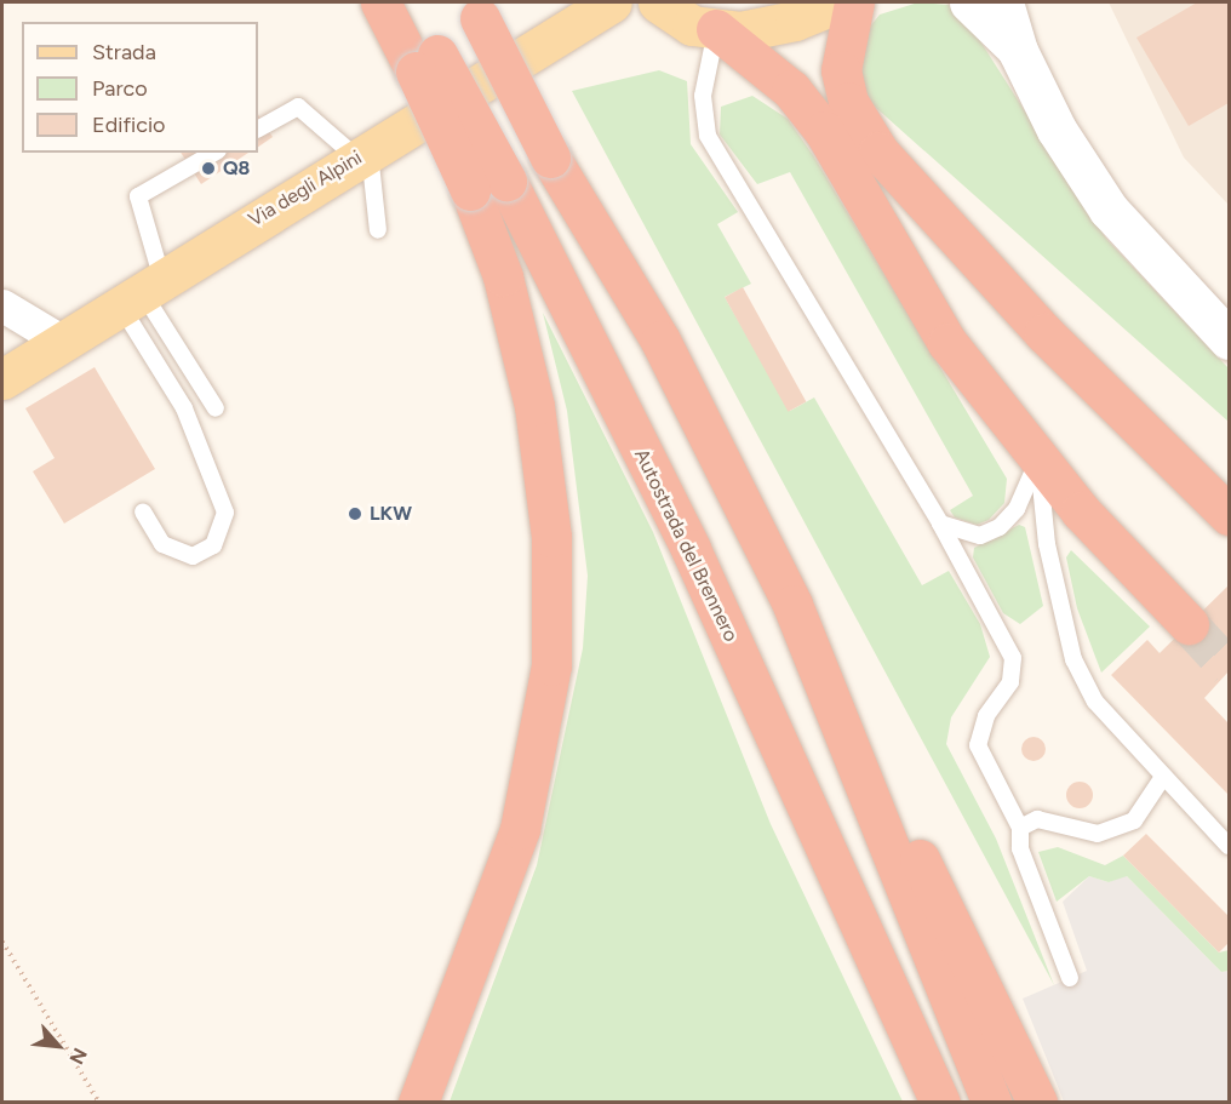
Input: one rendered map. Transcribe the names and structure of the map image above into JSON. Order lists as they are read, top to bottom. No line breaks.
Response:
{"streets":{"highway":["Autostrada del Brennero"],"main road":["Via degli Alpini"]},"places":["Q8","LKW"],"legend":["Strada","Parco","Edificio"],"north":"bottom right"}
